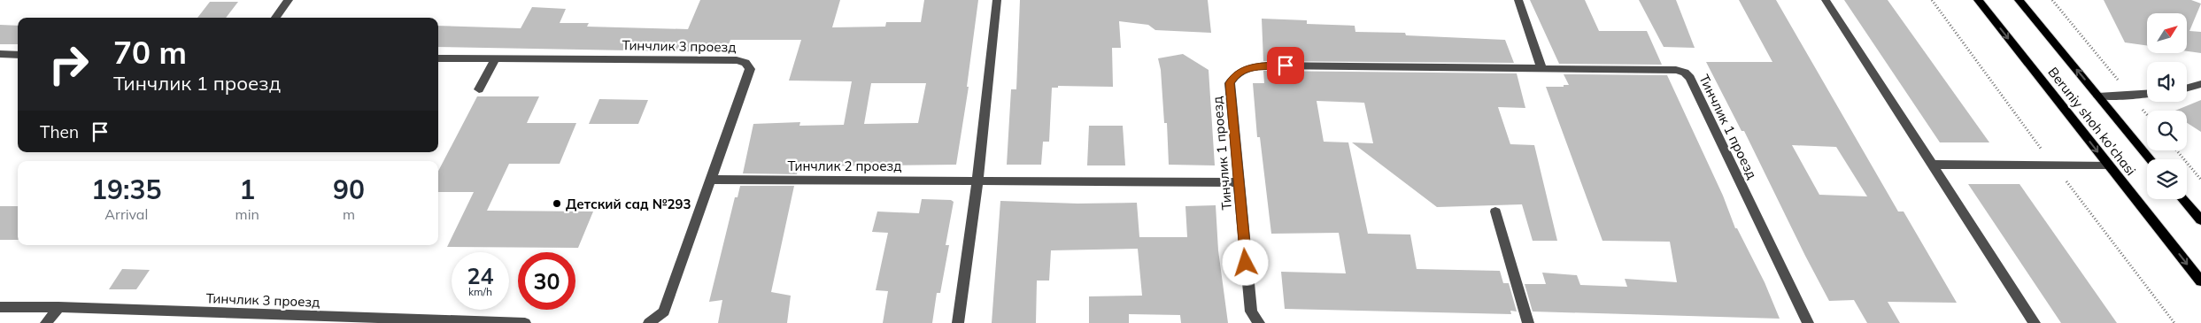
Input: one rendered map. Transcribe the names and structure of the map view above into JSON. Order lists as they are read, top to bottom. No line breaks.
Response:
{"streets":{"main road":["Beruniy shoh ko'chasi"],"street":["Тинчлик 3 проезд","Тинчлик 1 проезд","Тинчлик 2 проезд"]},"crossings":[["Тинчлик 3 проезд","Тинчлик 2 проезд"],["Тинчлик 1 проезд","Тинчлик 2 проезд"]],"places":["Детский сад №293"],"north":"top right","page":{"turn":["70 m","Тинчлик 1 проезд"],"then":"Then","eta":["19:35","Arrival","1","min","90","m"],"speed":"24 km/h","limit":"30"}}
